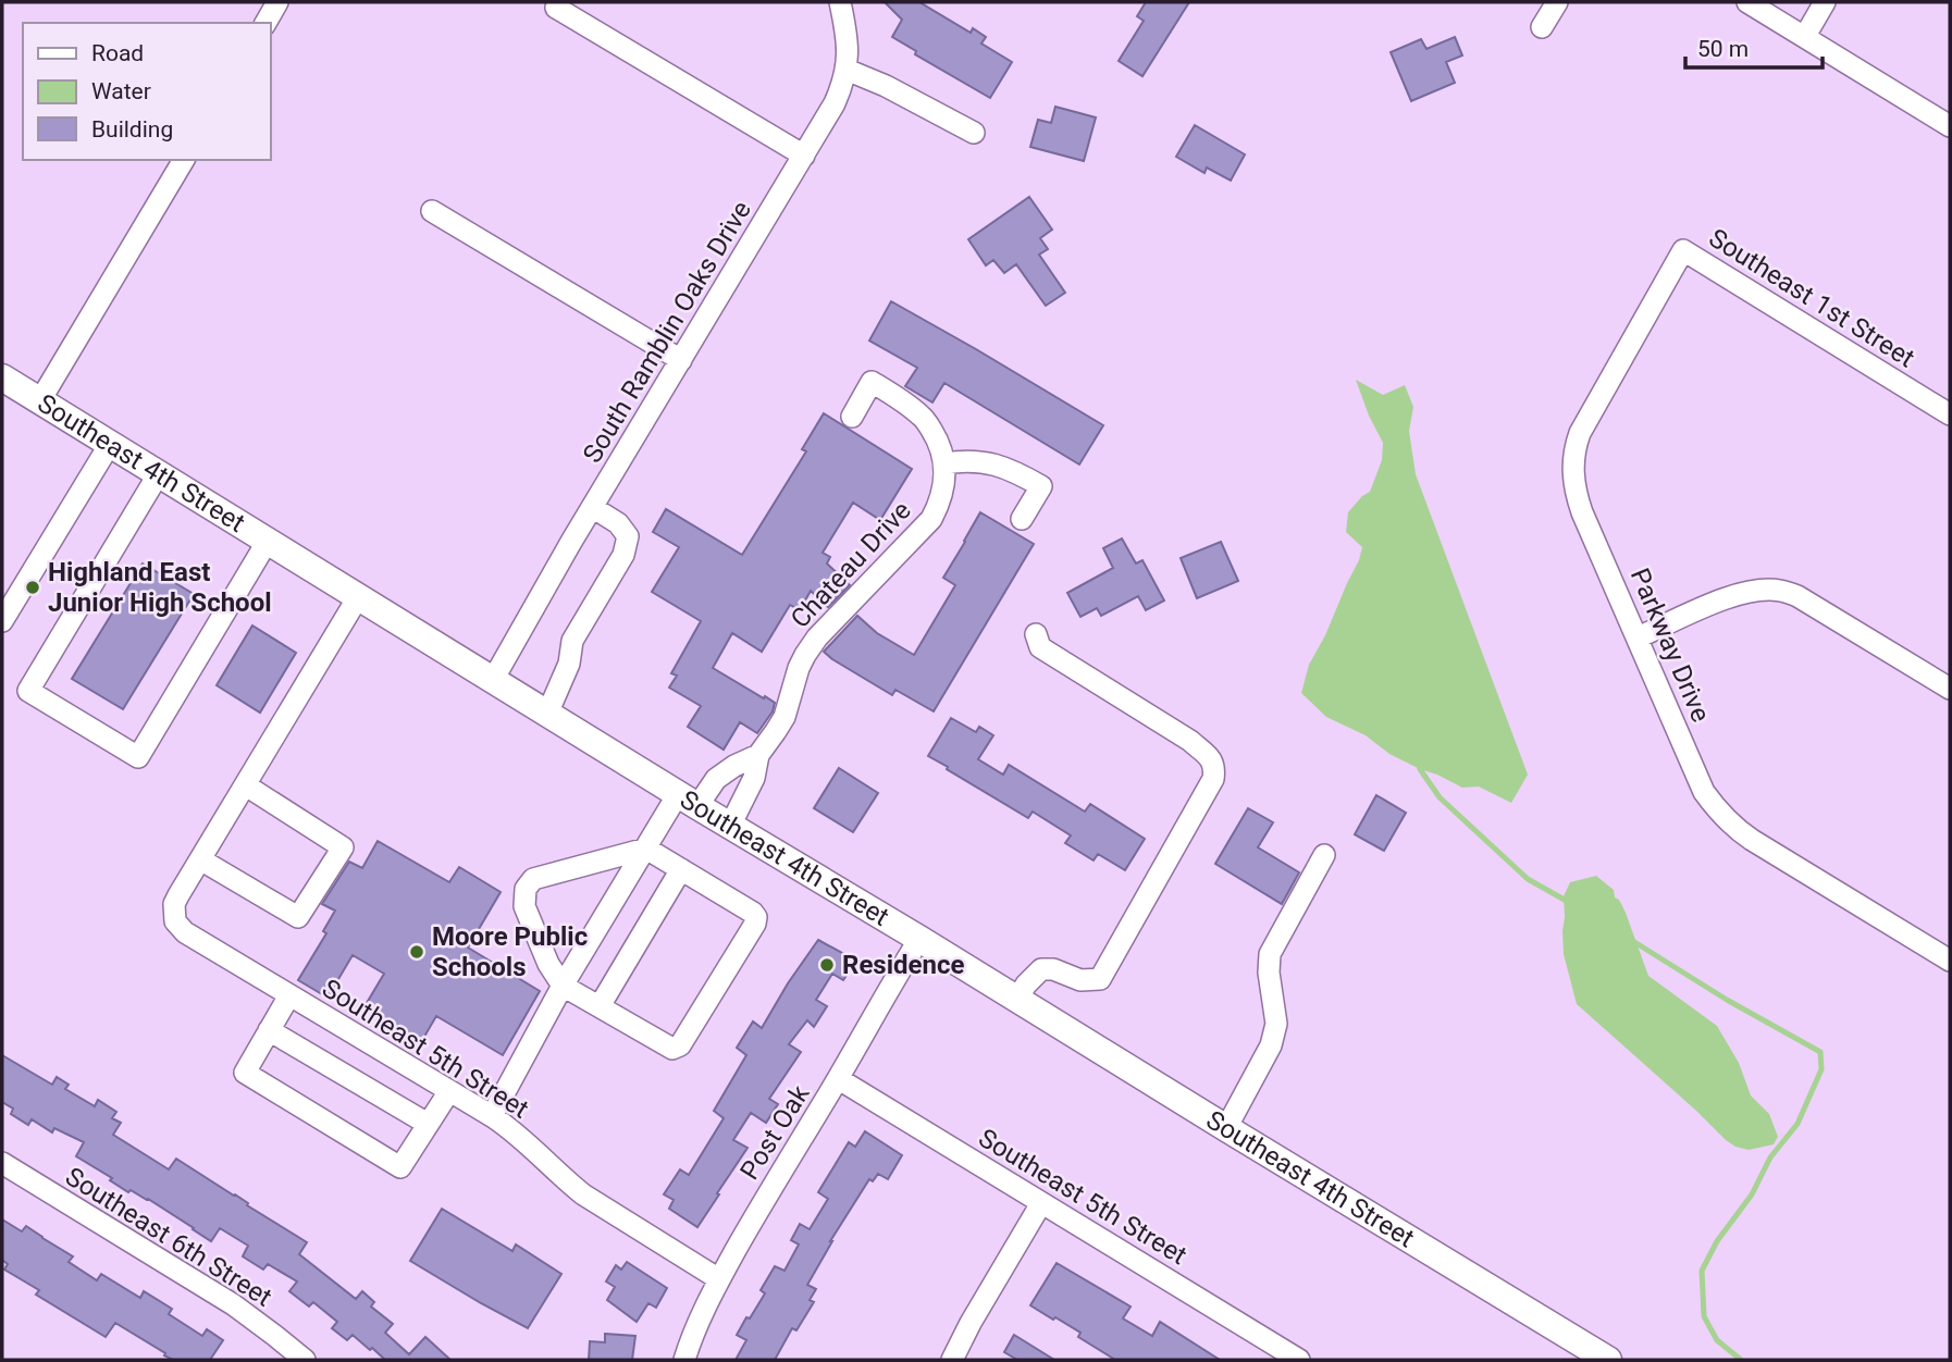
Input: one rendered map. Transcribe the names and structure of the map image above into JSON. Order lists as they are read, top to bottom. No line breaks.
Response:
{"streets":{"main road":["Southeast 4th Street"],"street":["Southeast 1st Street","South Ramblin Oaks Drive","Chateau Drive","Parkway Drive","Southeast 5th Street","Post Oak","Southeast 6th Street"]},"crossings":[["Southeast 1st Street","Parkway Drive"],["South Ramblin Oaks Drive","Southeast 4th Street"],["Southeast 4th Street","Chateau Drive"],["Southeast 4th Street","Post Oak"],["Chateau Drive","Southeast 5th Street"],["Southeast 5th Street","Post Oak"]],"places":["Highland East Junior High School","Moore Public Schools","Residence"],"legend":["Road","Water","Building"],"scale_bar":"50 m"}
